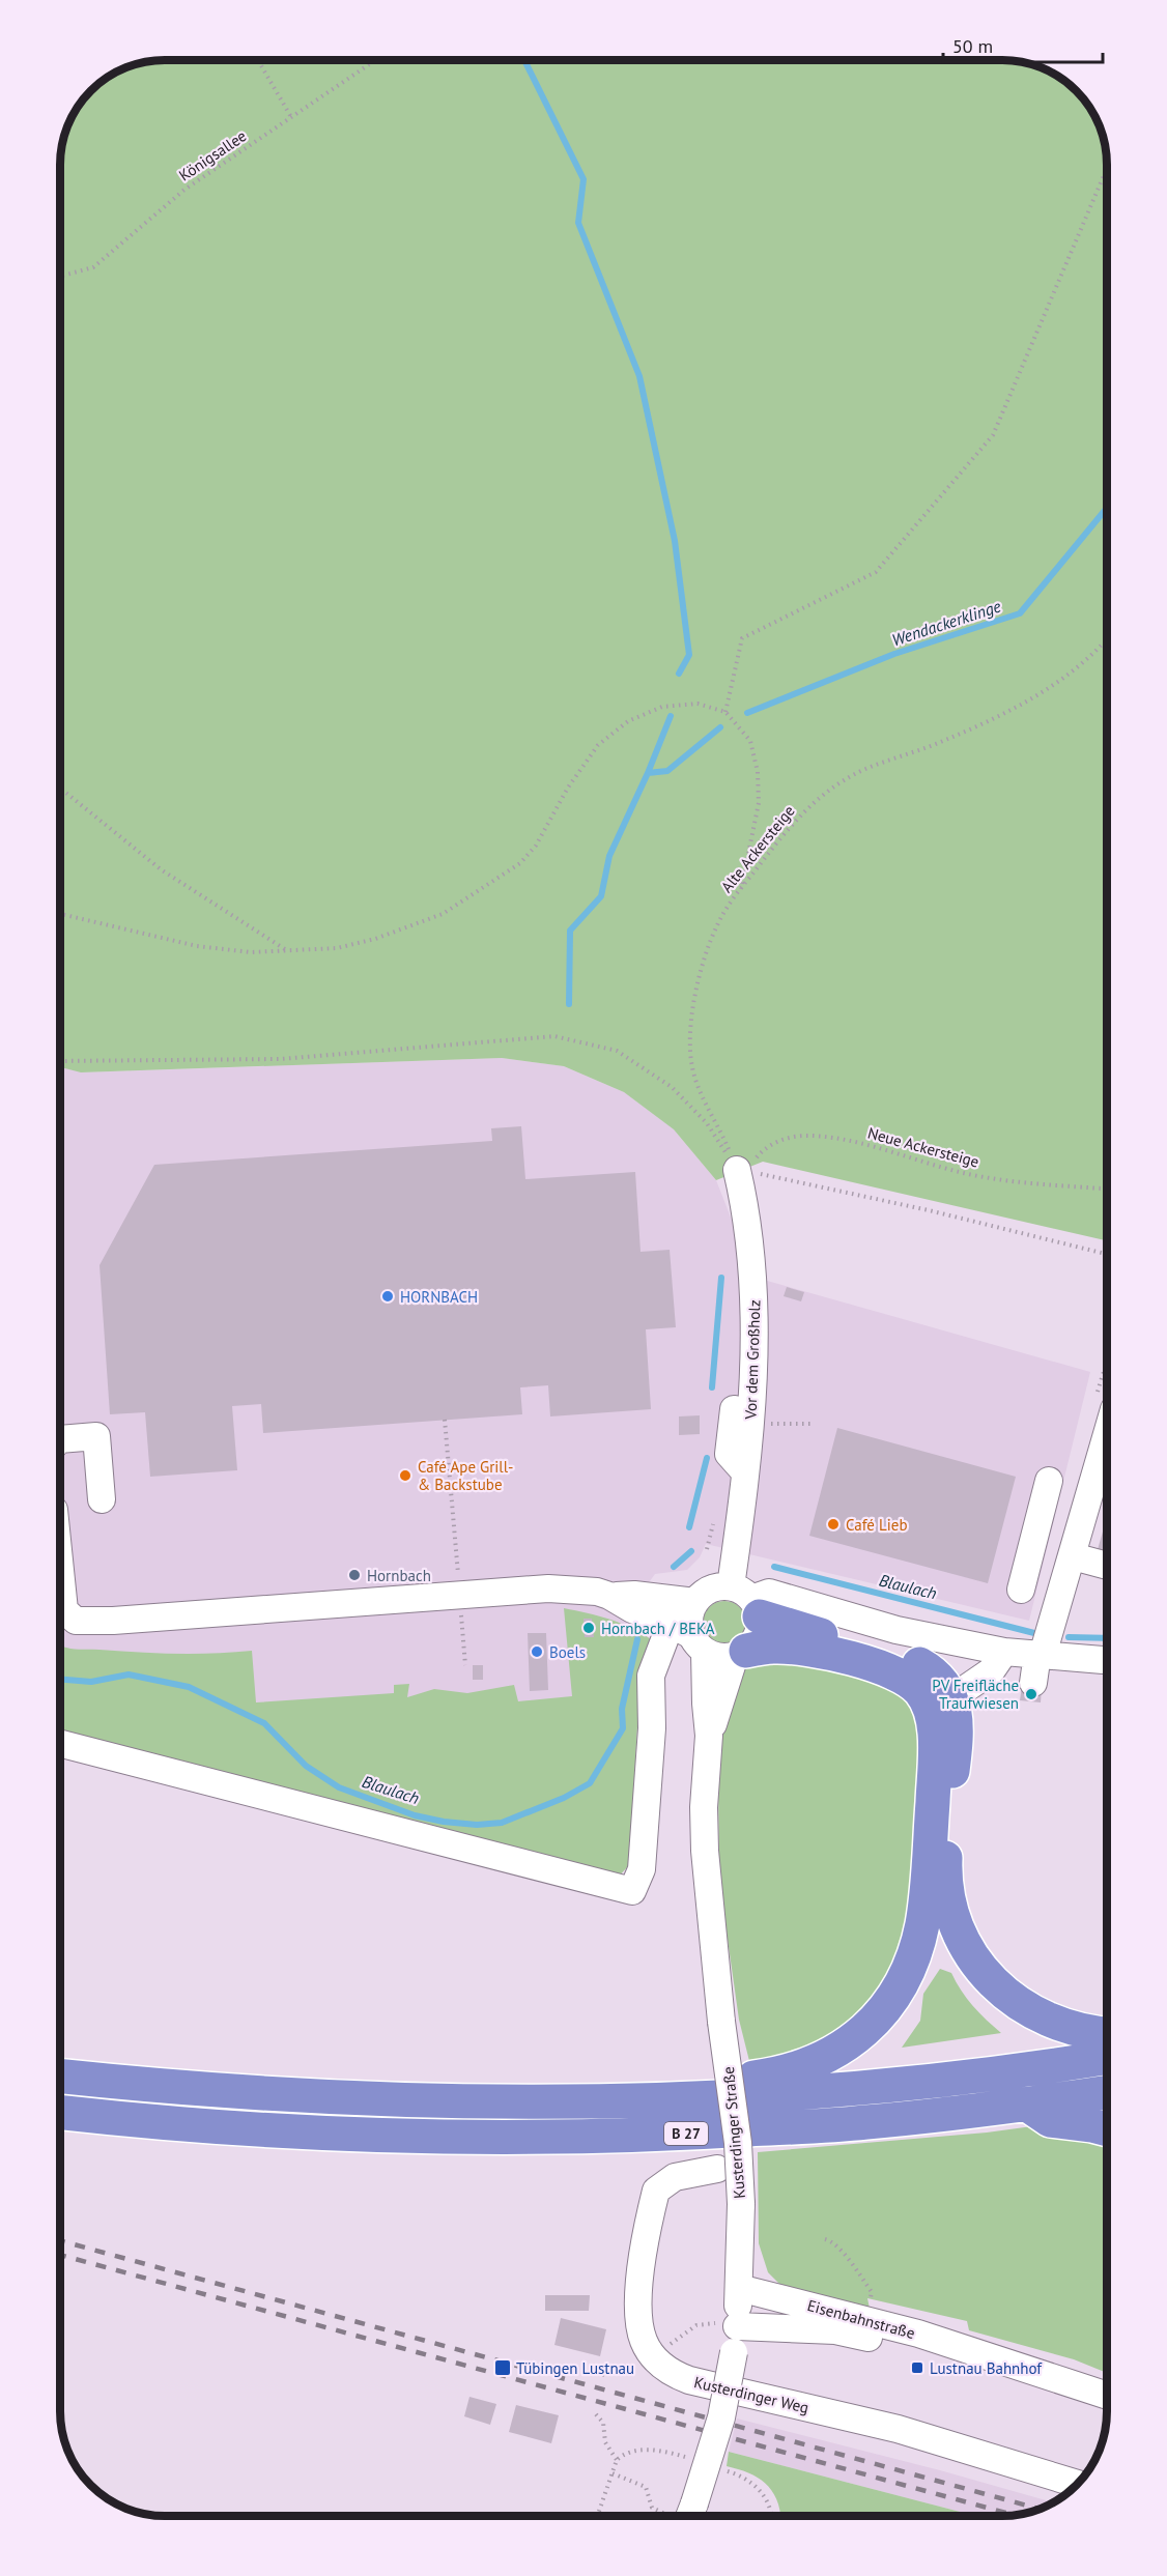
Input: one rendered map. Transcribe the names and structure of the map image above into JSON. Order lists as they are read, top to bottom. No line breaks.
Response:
{"streets":{"highway":["B 27"],"street":["Vor dem Großholz","Kusterdinger Straße","Eisenbahnstraße","Kusterdinger Weg"],"path":["Königsallee","Alte Ackersteige","Neue Ackersteige"]},"crossings":[["Alte Ackersteige","Neue Ackersteige"],["Alte Ackersteige","Vor dem Großholz"],["Neue Ackersteige","Vor dem Großholz"],["Vor dem Großholz","Kusterdinger Straße"],["Kusterdinger Straße","Eisenbahnstraße"]],"water":["Wendackerklinge","Blaulach"],"places":{"other":["HORNBACH","Café Ape Grill- & Backstube","Café Lieb","Hornbach","Hornbach / BEKA","Boels","PV Freifläche Traufwiesen"],"transit":["Tübingen Lustnau","Lustnau Bahnhof"]},"scale_bar":"50 m"}
